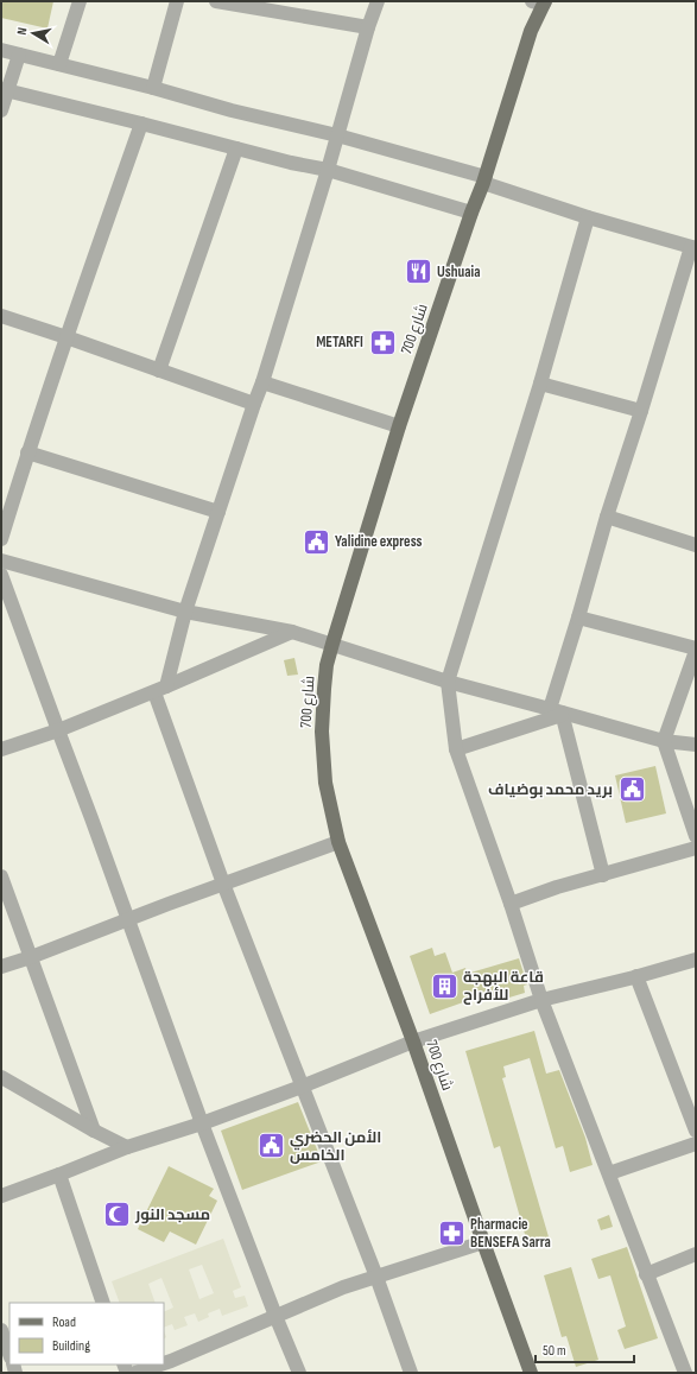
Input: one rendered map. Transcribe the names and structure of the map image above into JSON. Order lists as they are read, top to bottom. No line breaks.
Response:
{"streets":{"main road":["شارع 700"]},"places":{"restaurant":["Ushuaia"],"pharmacy":["METARFI","Pharmacie BENSEFA Sarra"],"public building":["Yalidine express","بريد محمد بوضياف","الأمن الحضري الخامس"],"building":["قاعة البهجة للأفراح"],"mosque":["مسجد النور"]},"legend":["Road","Building"],"scale_bar":"50 m","north":"left"}
